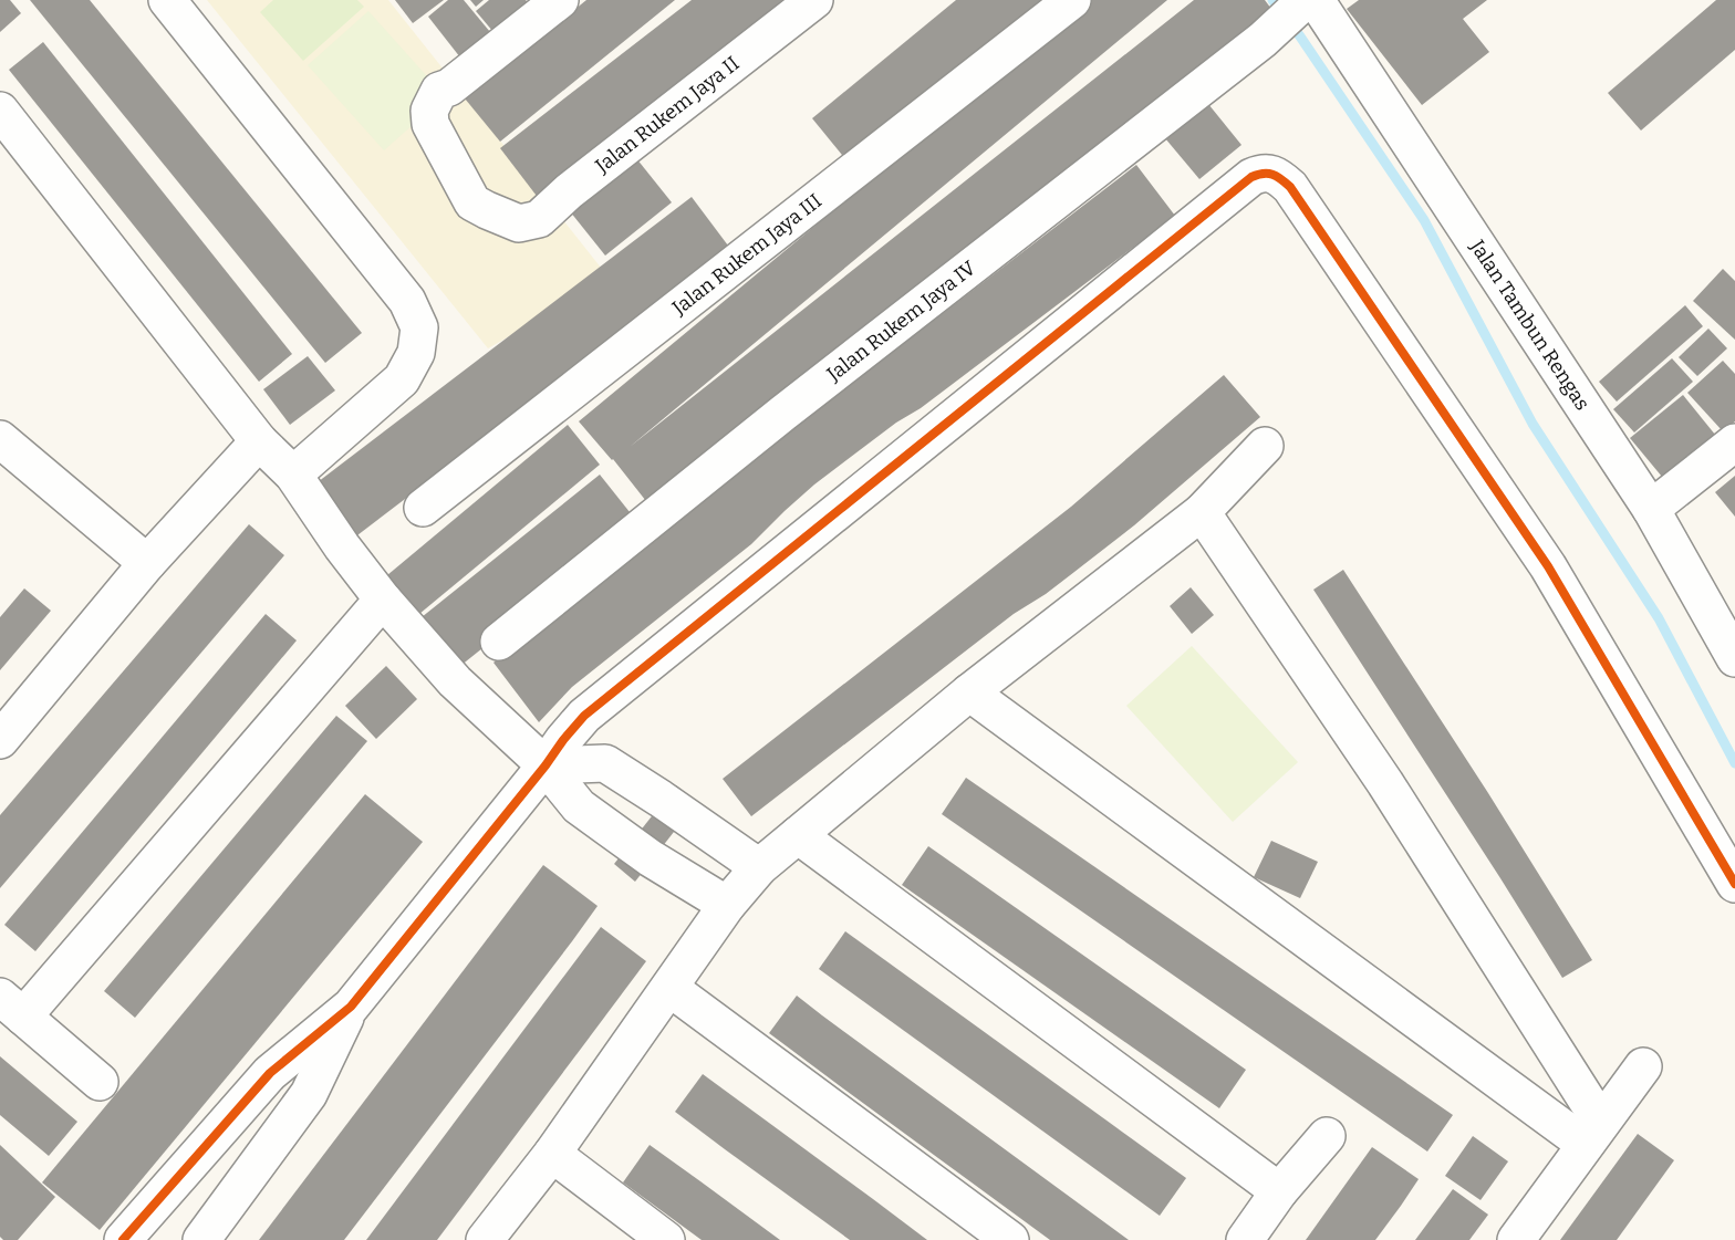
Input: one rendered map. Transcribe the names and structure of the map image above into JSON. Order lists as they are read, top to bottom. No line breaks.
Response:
{"streets":{"street":["Jalan Rukem Jaya II","Jalan Rukem Jaya III","Jalan Rukem Jaya IV","Jalan Tambun Rengas"]},"crossings":[["Jalan Rukem Jaya IV","Jalan Tambun Rengas"]]}
